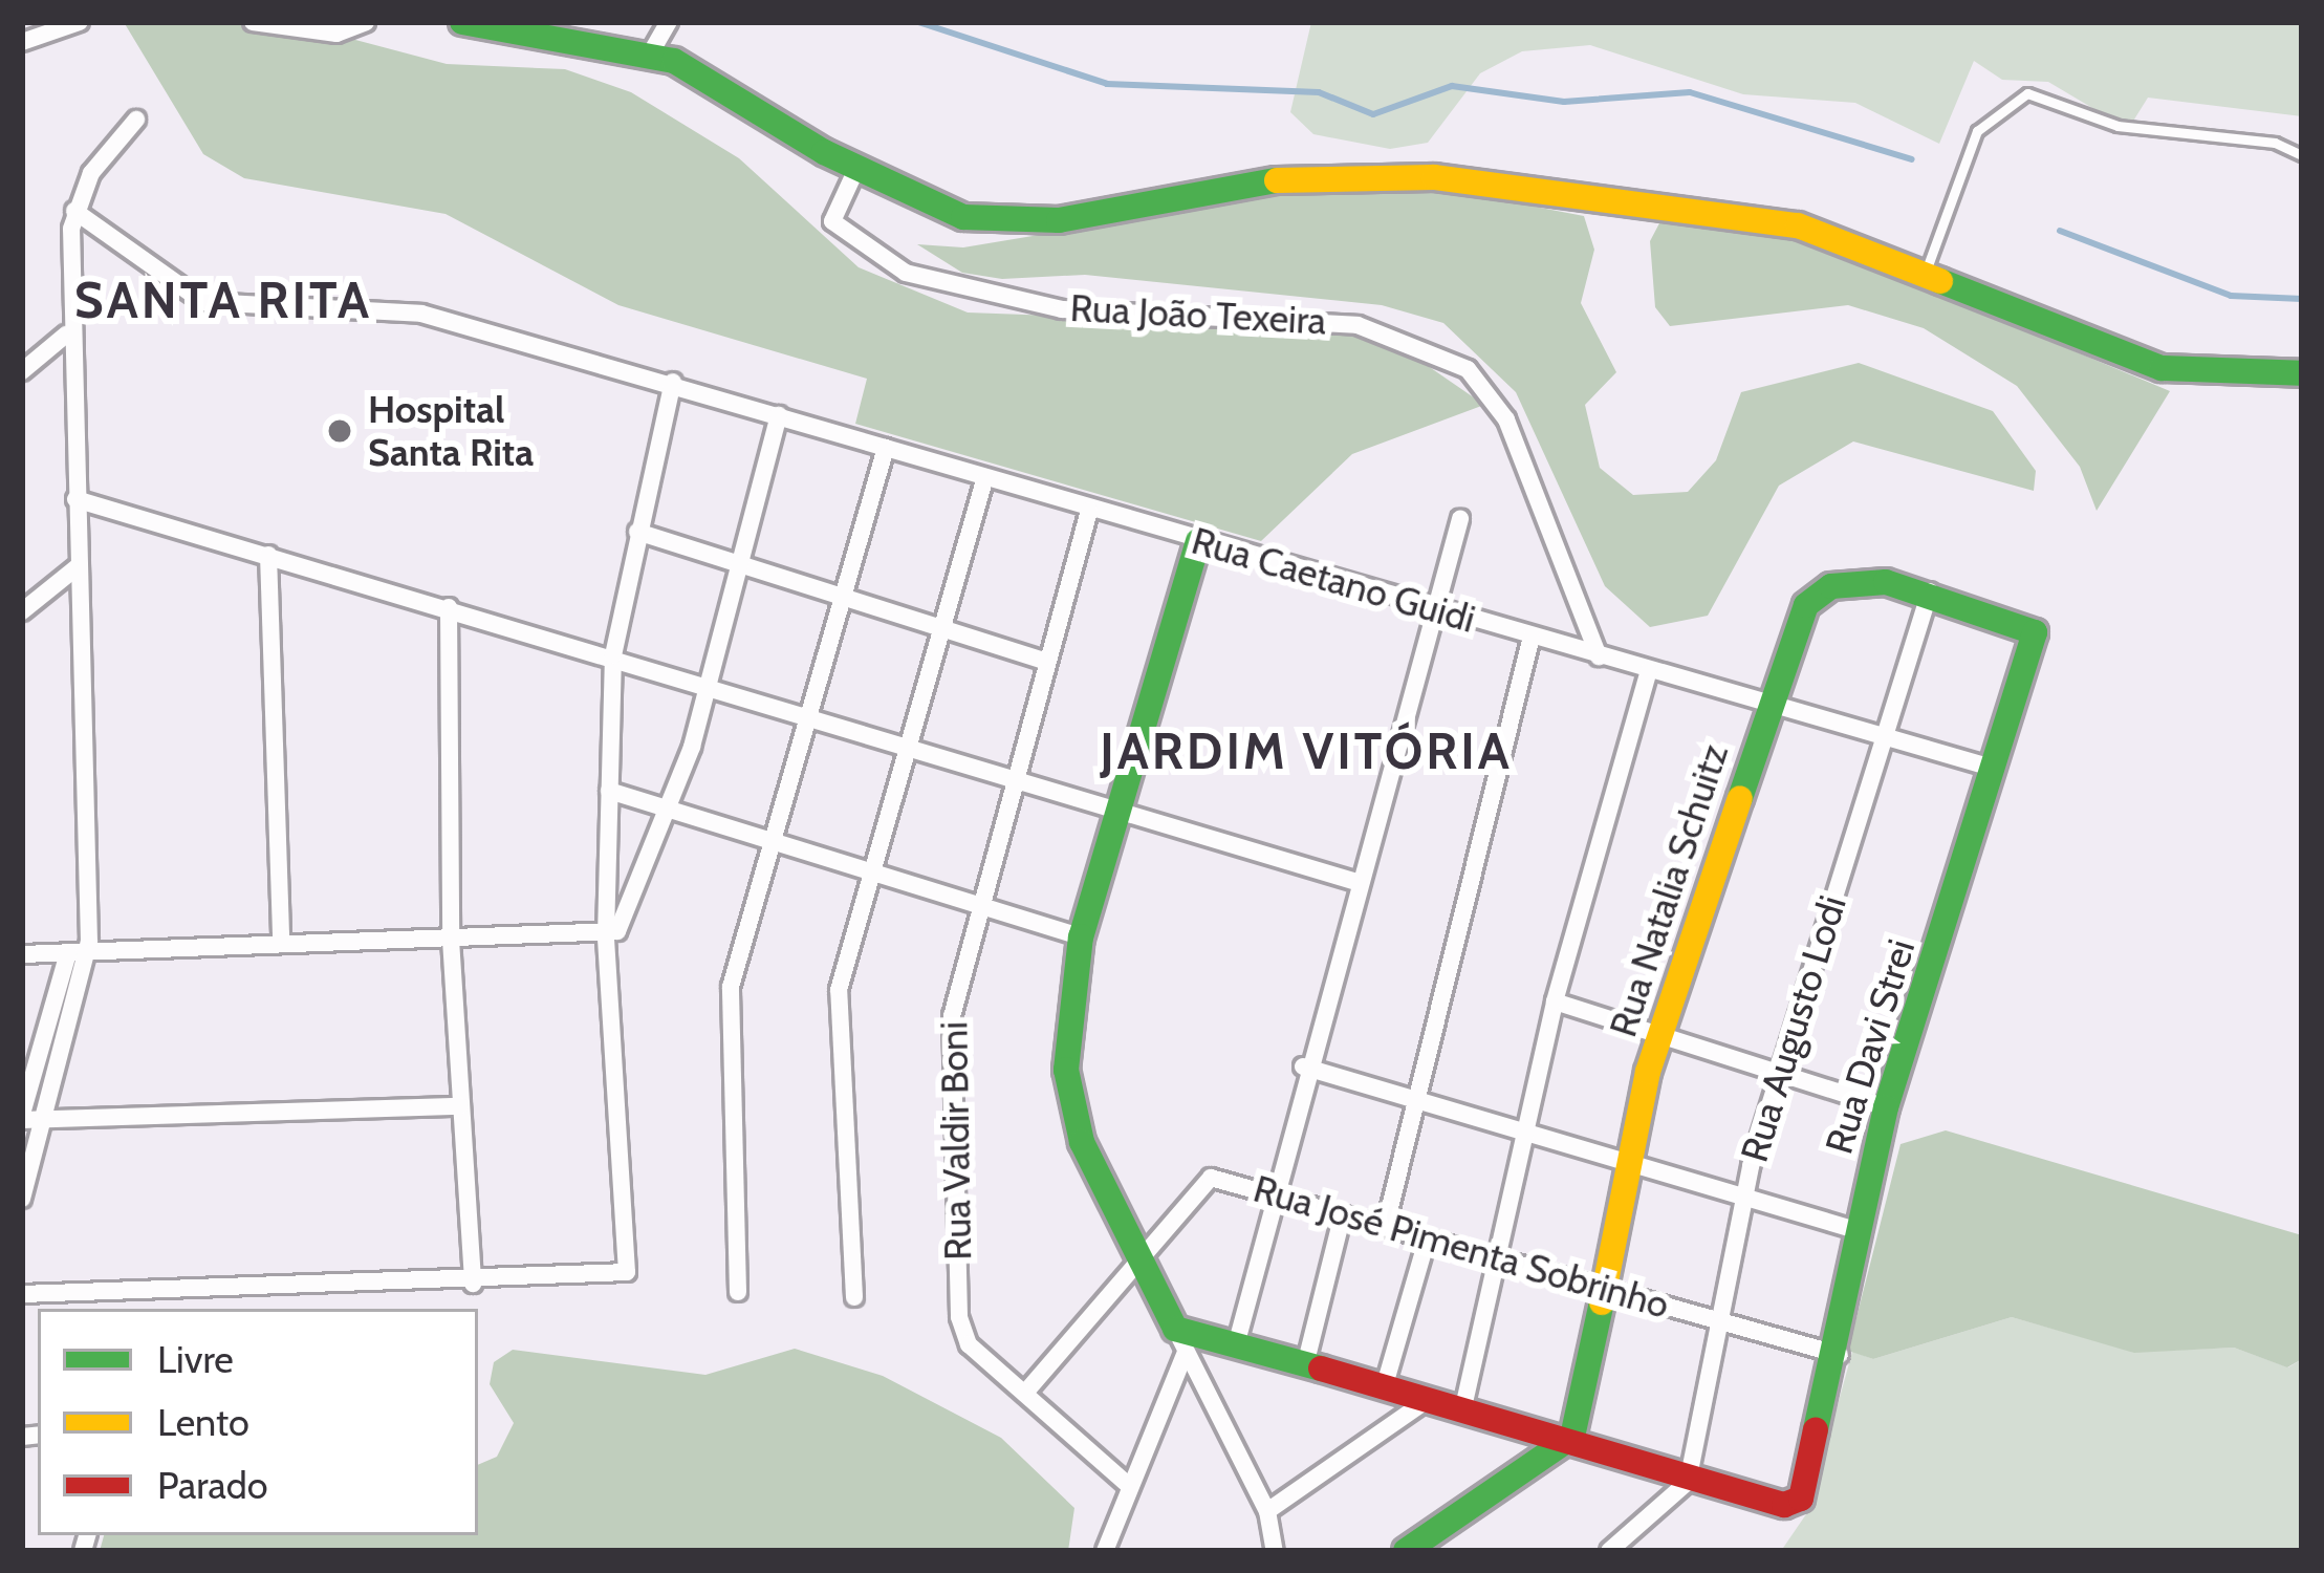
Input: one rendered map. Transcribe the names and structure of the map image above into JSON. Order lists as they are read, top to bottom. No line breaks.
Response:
{"streets":{"street":["Rua João Texeira","Rua Caetano Guidi","Rua Natalia Schuitz","Rua Augusto Lodi","Rua Davi Strei","Rua Valdir Boni","Rua José Pimenta Sobrinho"]},"crossings":[["Rua João Texeira","Rua Caetano Guidi"],["Rua Caetano Guidi","Rua Natalia Schuitz"],["Rua Caetano Guidi","Rua Augusto Lodi"],["Rua Caetano Guidi","Rua Davi Strei"],["Rua Caetano Guidi","Rua Valdir Boni"],["Rua Natalia Schuitz","Rua Augusto Lodi"],["Rua Natalia Schuitz","Rua Davi Strei"],["Rua Natalia Schuitz","Rua José Pimenta Sobrinho"],["Rua Augusto Lodi","Rua Davi Strei"],["Rua Augusto Lodi","Rua José Pimenta Sobrinho"],["Rua Davi Strei","Rua José Pimenta Sobrinho"],["Rua Valdir Boni","Rua José Pimenta Sobrinho"]],"districts":["SANTA RITA","JARDIM VITÓRIA"],"places":["Hospital Santa Rita"],"legend":["Livre","Lento","Parado"]}
